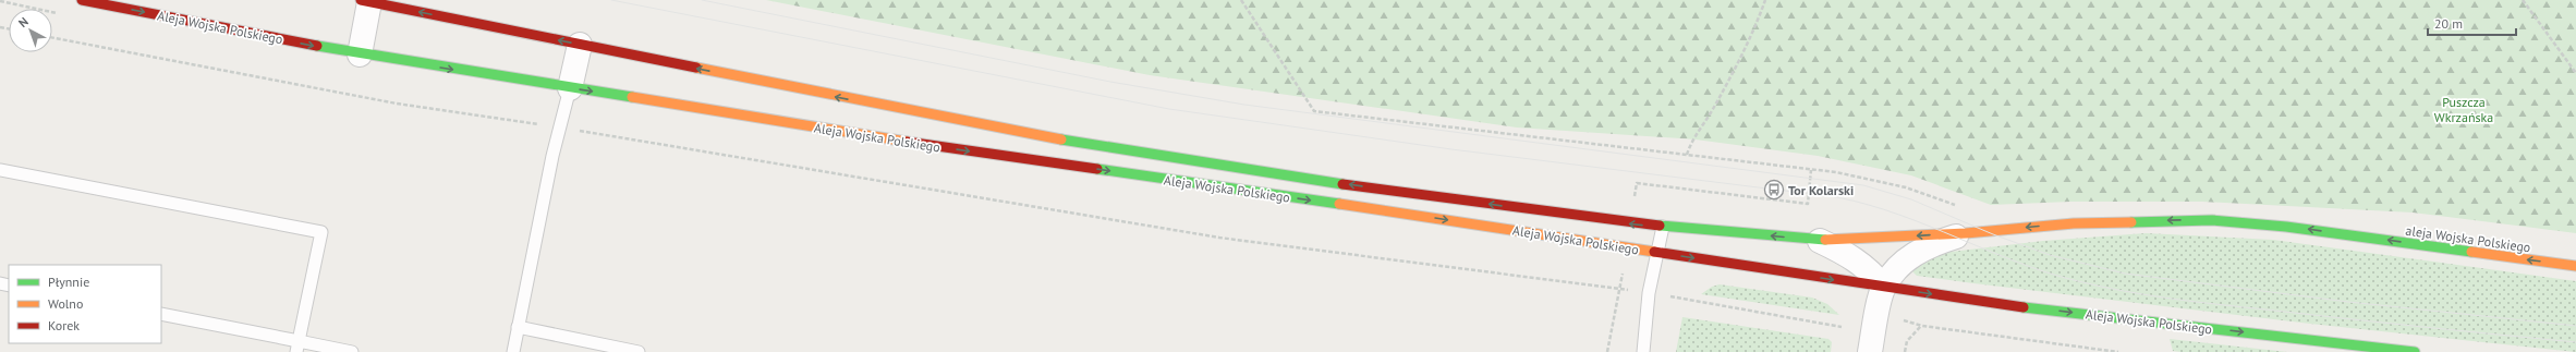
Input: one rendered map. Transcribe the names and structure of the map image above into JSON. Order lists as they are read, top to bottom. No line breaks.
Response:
{"streets":{"main road":["Aleja Wojska Polskiego","aleja Wojska Polskiego"]},"crossings":[["Aleja Wojska Polskiego","aleja Wojska Polskiego"]],"one_way":["aleja Wojska Polskiego"],"parks":["Puszcza Wkrzańska"],"places":{"bus stop":["Tor Kolarski"]},"legend":["Płynnie","Wolno","Korek"],"scale_bar":"20 m","north":"top left"}
